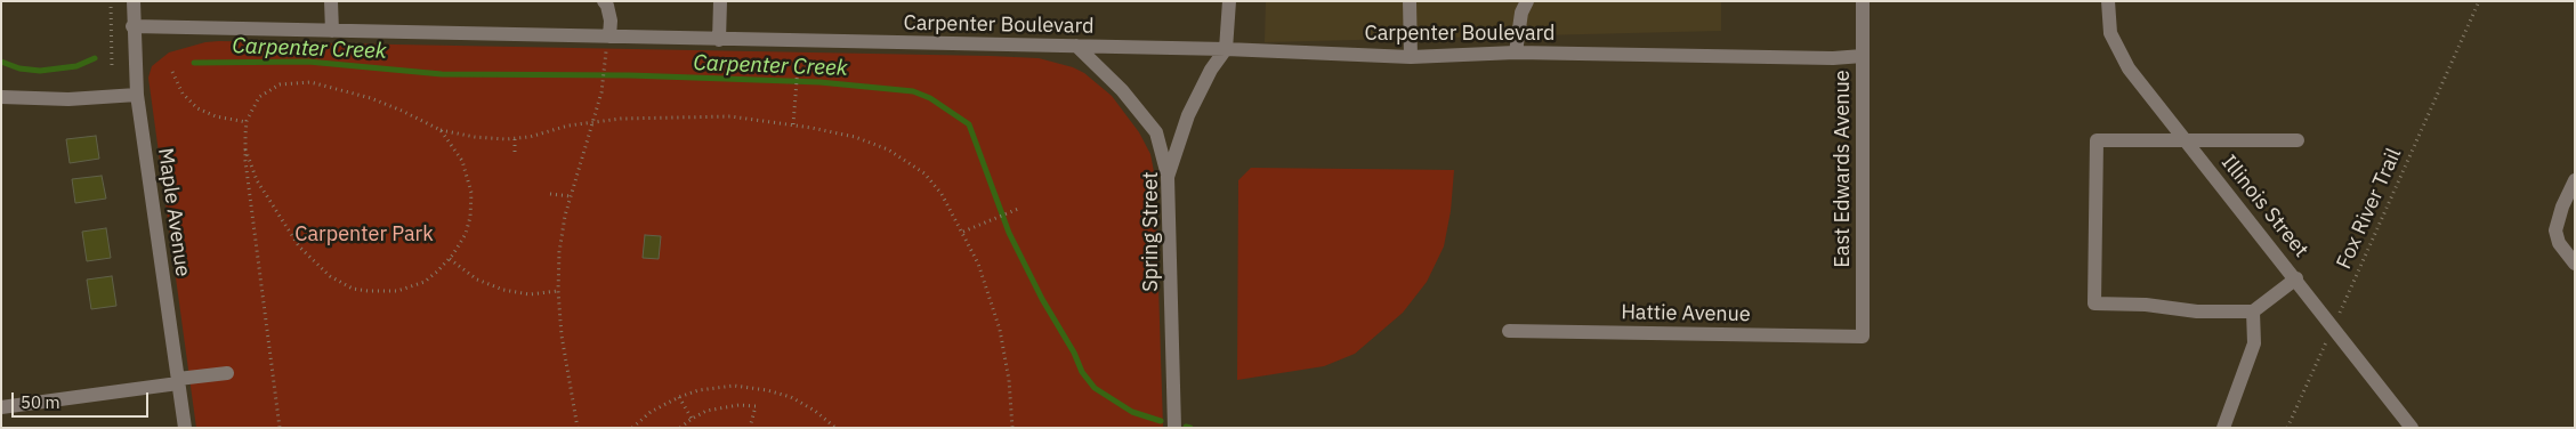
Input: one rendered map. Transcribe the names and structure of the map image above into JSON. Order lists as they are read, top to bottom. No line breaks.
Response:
{"streets":{"street":["Carpenter Boulevard","East Edwards Avenue","Illinois Street","Maple Avenue","Spring Street","Hattie Avenue"],"path":["Fox River Trail"]},"crossings":[["Carpenter Boulevard","East Edwards Avenue"],["Carpenter Boulevard","Maple Avenue"],["Carpenter Boulevard","Spring Street"],["East Edwards Avenue","Hattie Avenue"],["Illinois Street","Fox River Trail"]],"water":["Carpenter Creek"],"parks":["Carpenter Park"],"scale_bar":"50 m"}
